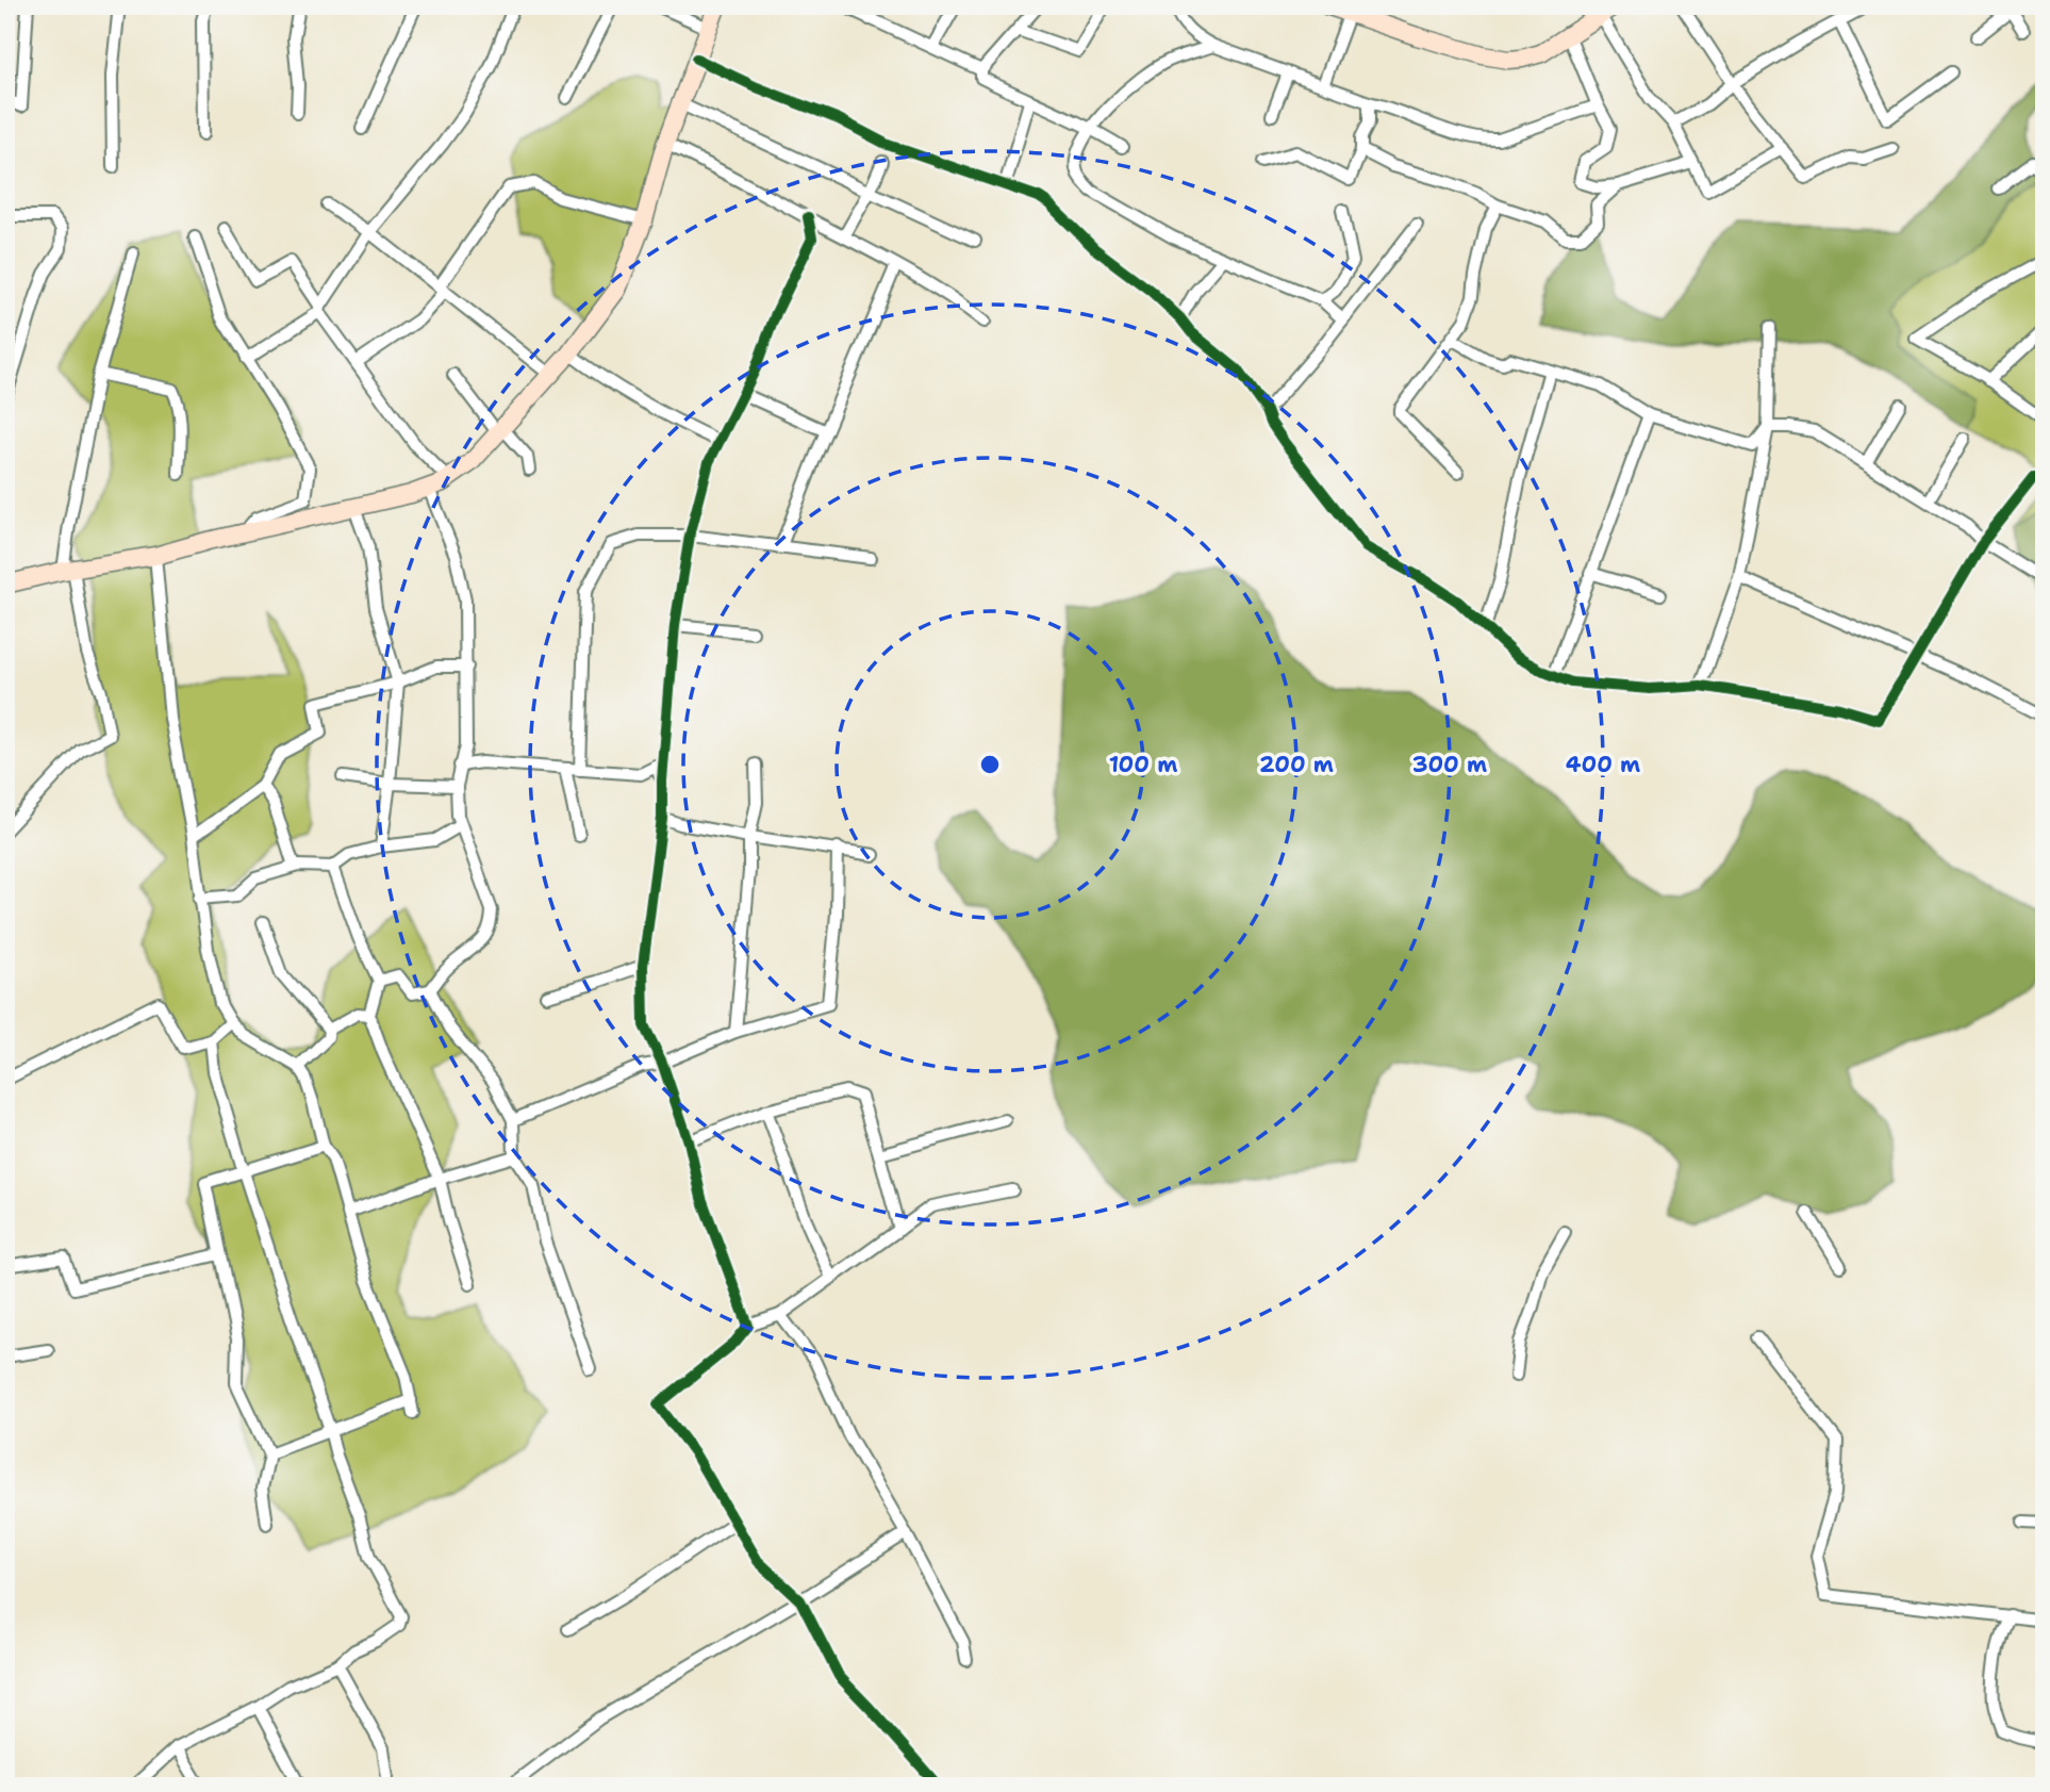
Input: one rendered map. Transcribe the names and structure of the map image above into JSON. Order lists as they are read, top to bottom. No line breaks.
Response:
{"rings":["100 m","200 m","300 m","400 m"]}
